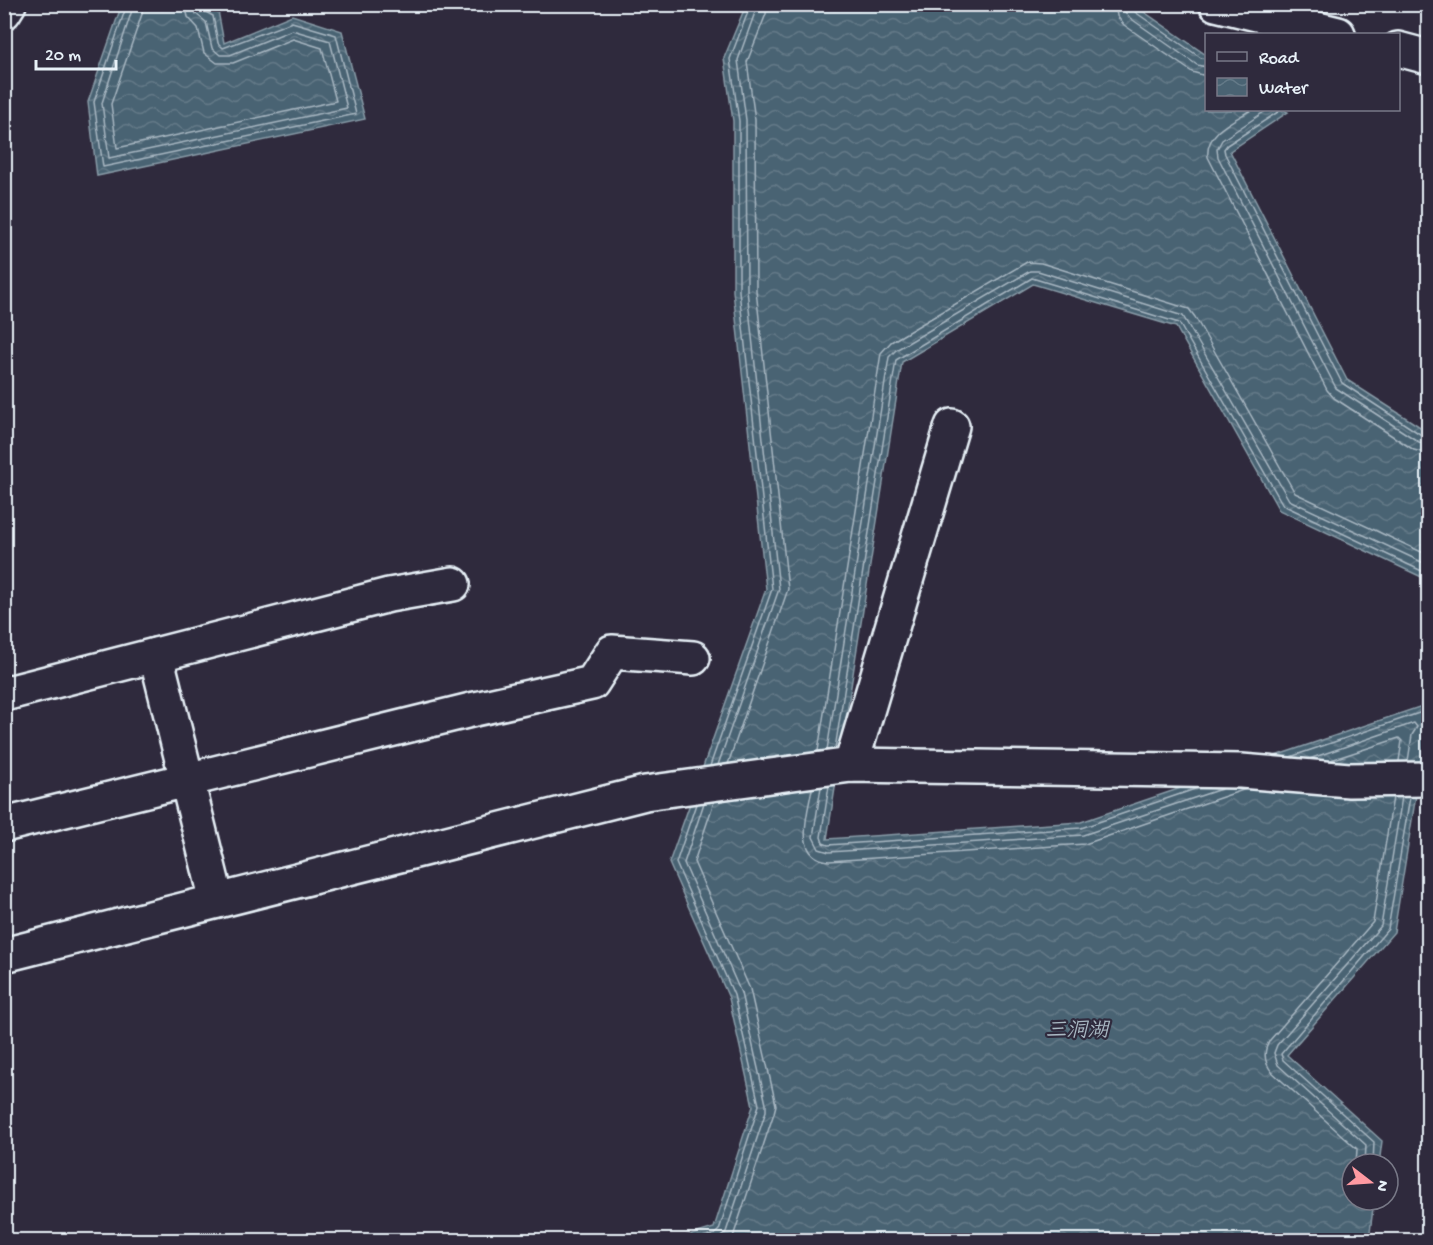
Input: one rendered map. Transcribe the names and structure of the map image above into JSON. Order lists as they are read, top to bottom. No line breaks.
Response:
{"water":["三洞湖"],"legend":["Road","Water"],"scale_bar":"20 m","north":"right"}
